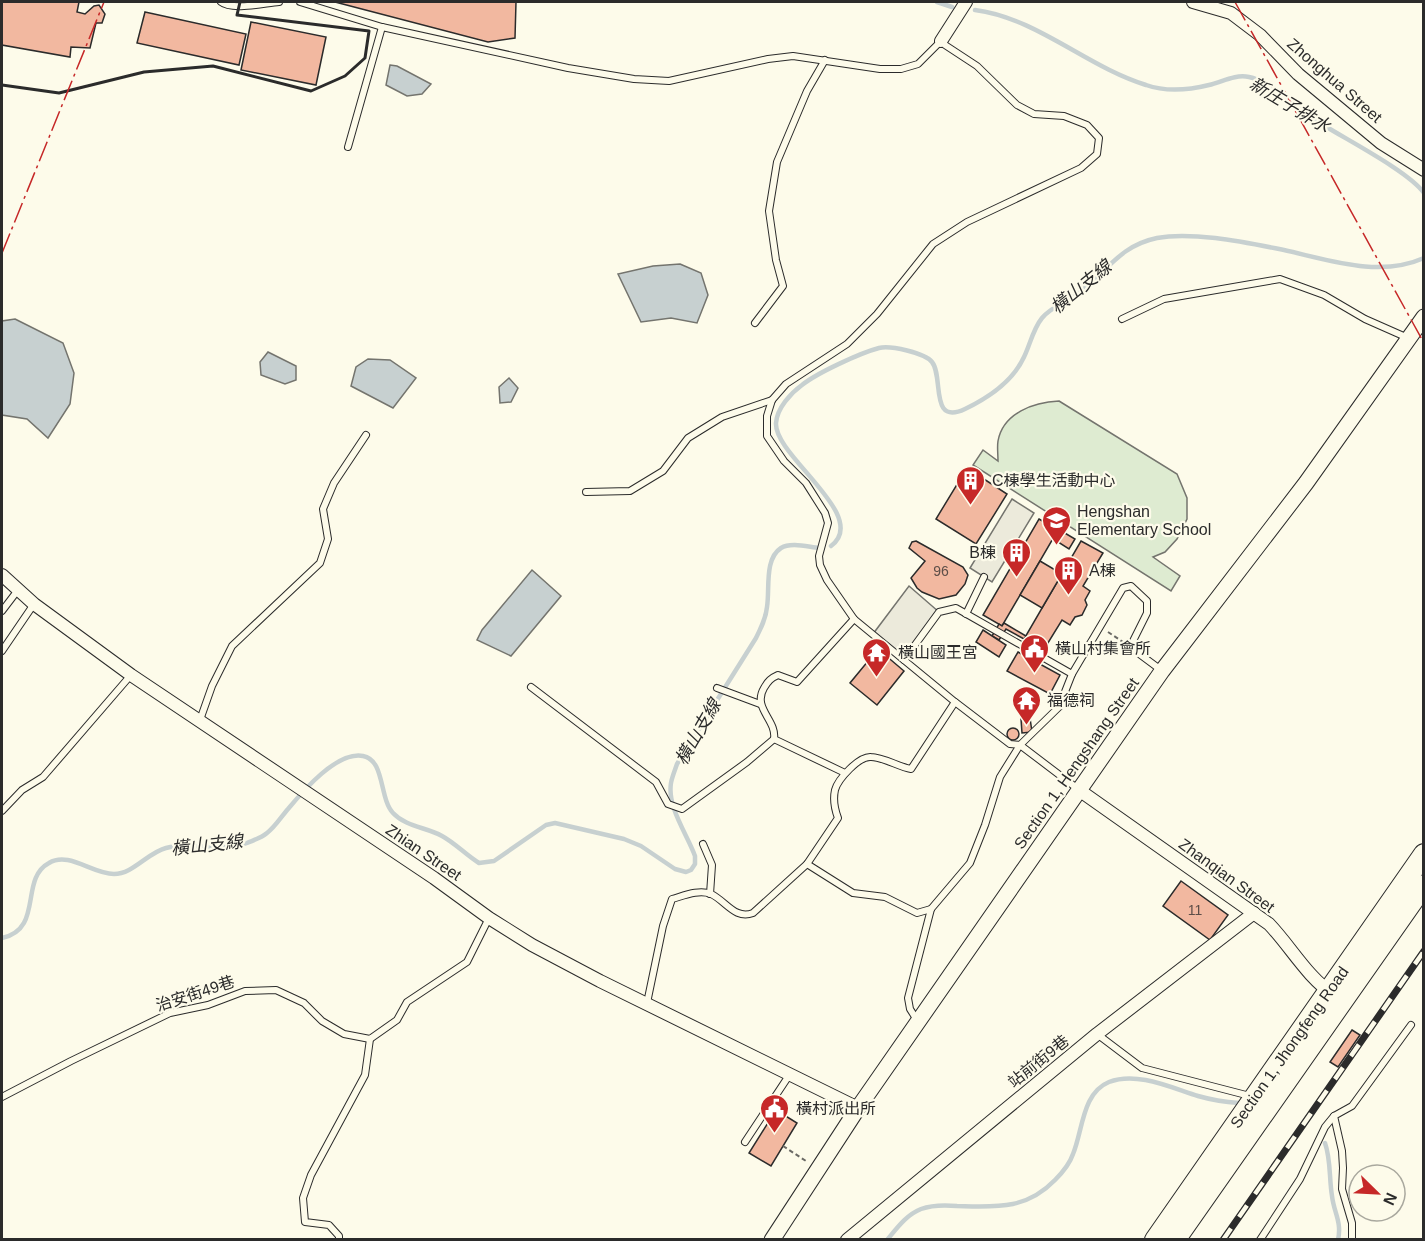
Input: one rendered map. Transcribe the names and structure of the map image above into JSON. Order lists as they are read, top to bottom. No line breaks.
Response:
{"streets":{"main road":["Section 1, Jhongfeng Road"],"street":["Zhonghua Street","Section 1, Hengshang Street","Zhian Street","Zhanqian Street","站前街9巷"],"lane":["治安街49巷"]},"crossings":[["Section 1, Hengshang Street","Zhian Street"],["Section 1, Hengshang Street","Zhanqian Street"],["Zhanqian Street","Section 1, Jhongfeng Road"],["Zhanqian Street","站前街9巷"]],"water":["新庄子排水","橫山支線"],"places":{"building":["C棟學生活動中心","B棟","A棟"],"school or university":["Hengshan Elementary School"],"public building":["橫山村集會所","橫村派出所"],"temple":["橫山國王宮","福德祠"]},"house_numbers":["96","11"],"north":"bottom right"}
